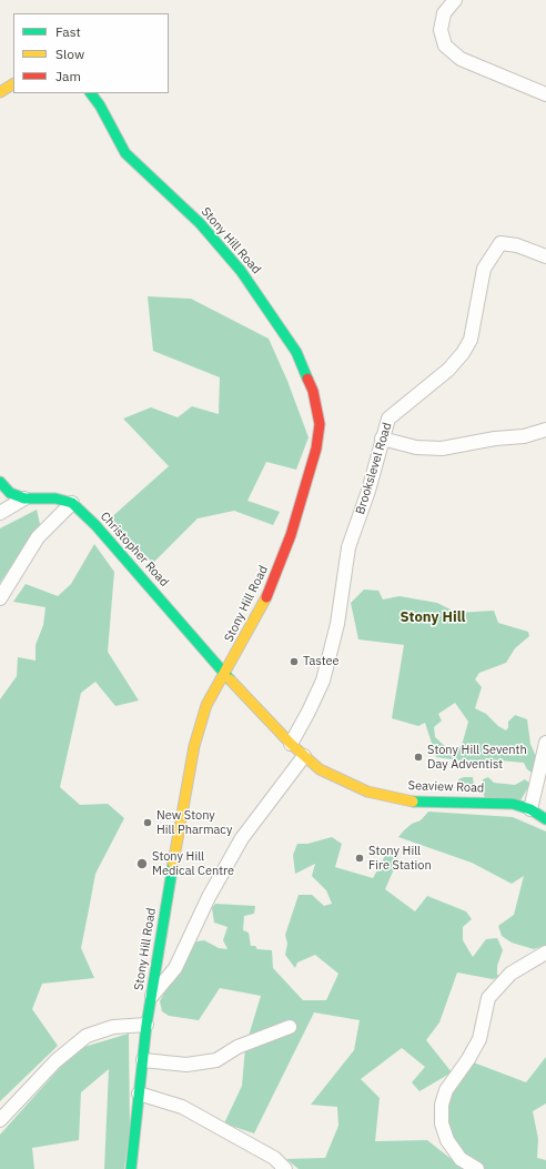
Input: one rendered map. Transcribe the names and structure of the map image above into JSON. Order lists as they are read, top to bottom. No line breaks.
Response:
{"streets":{"main road":["Stony Hill Road","Christopher Road","Seaview Road"],"street":["Brookslevel Road"]},"crossings":[["Stony Hill Road","Christopher Road"],["Stony Hill Road","Seaview Road"],["Brookslevel Road","Seaview Road"],["Christopher Road","Seaview Road"]],"districts":["Stony Hill"],"places":["Tastee","Stony Hill Seventh Day Adventist","New Stony Hill Pharmacy","Stony Hill Fire Station","Stony Hill Medical Centre"],"legend":["Fast","Slow","Jam"]}
